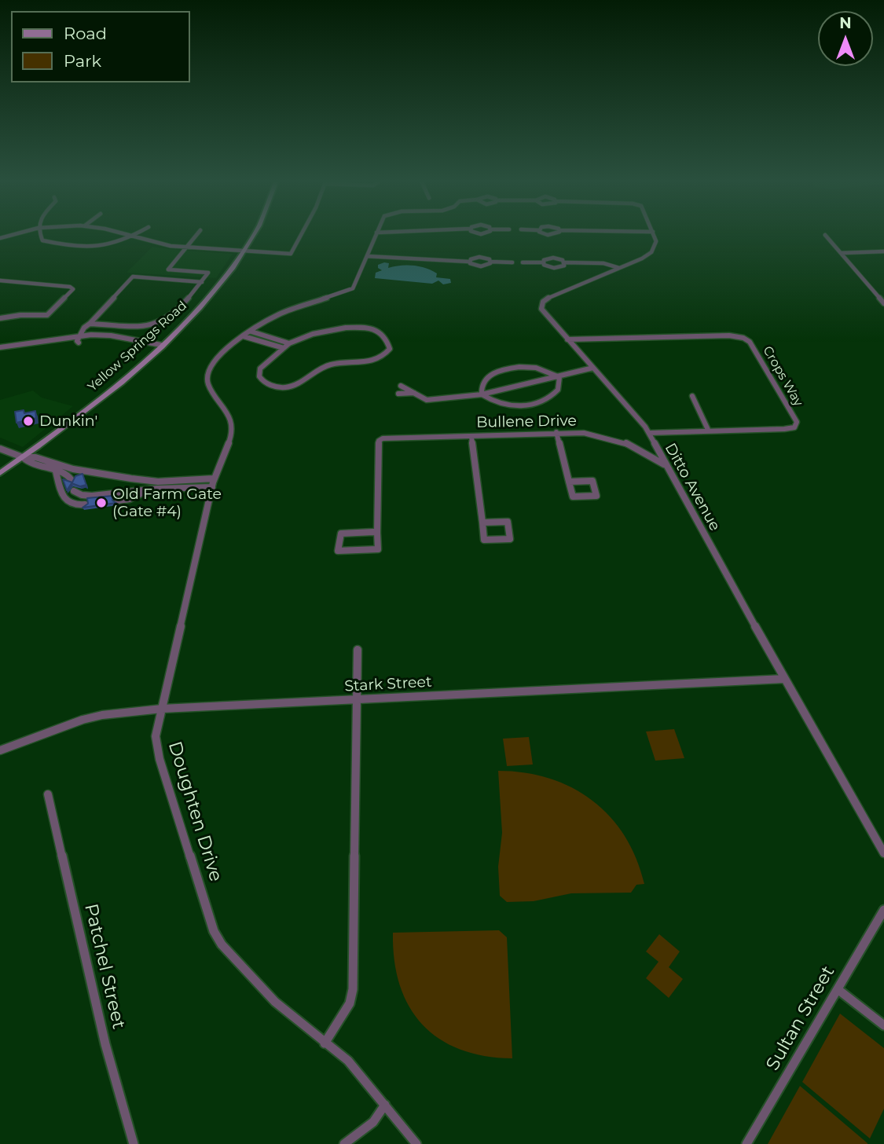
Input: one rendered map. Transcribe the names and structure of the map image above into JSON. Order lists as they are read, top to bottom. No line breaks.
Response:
{"streets":{"main road":["Yellow Springs Road"],"street":["Crops Way","Bullene Drive","Ditto Avenue","Stark Street","Doughten Drive","Patchel Street","Sultan Street"]},"crossings":[["Crops Way","Ditto Avenue"],["Bullene Drive","Ditto Avenue"],["Ditto Avenue","Stark Street"],["Stark Street","Doughten Drive"]],"places":["Dunkin'","Old Farm Gate (Gate #4)"],"legend":["Road","Park"],"north":"top"}
